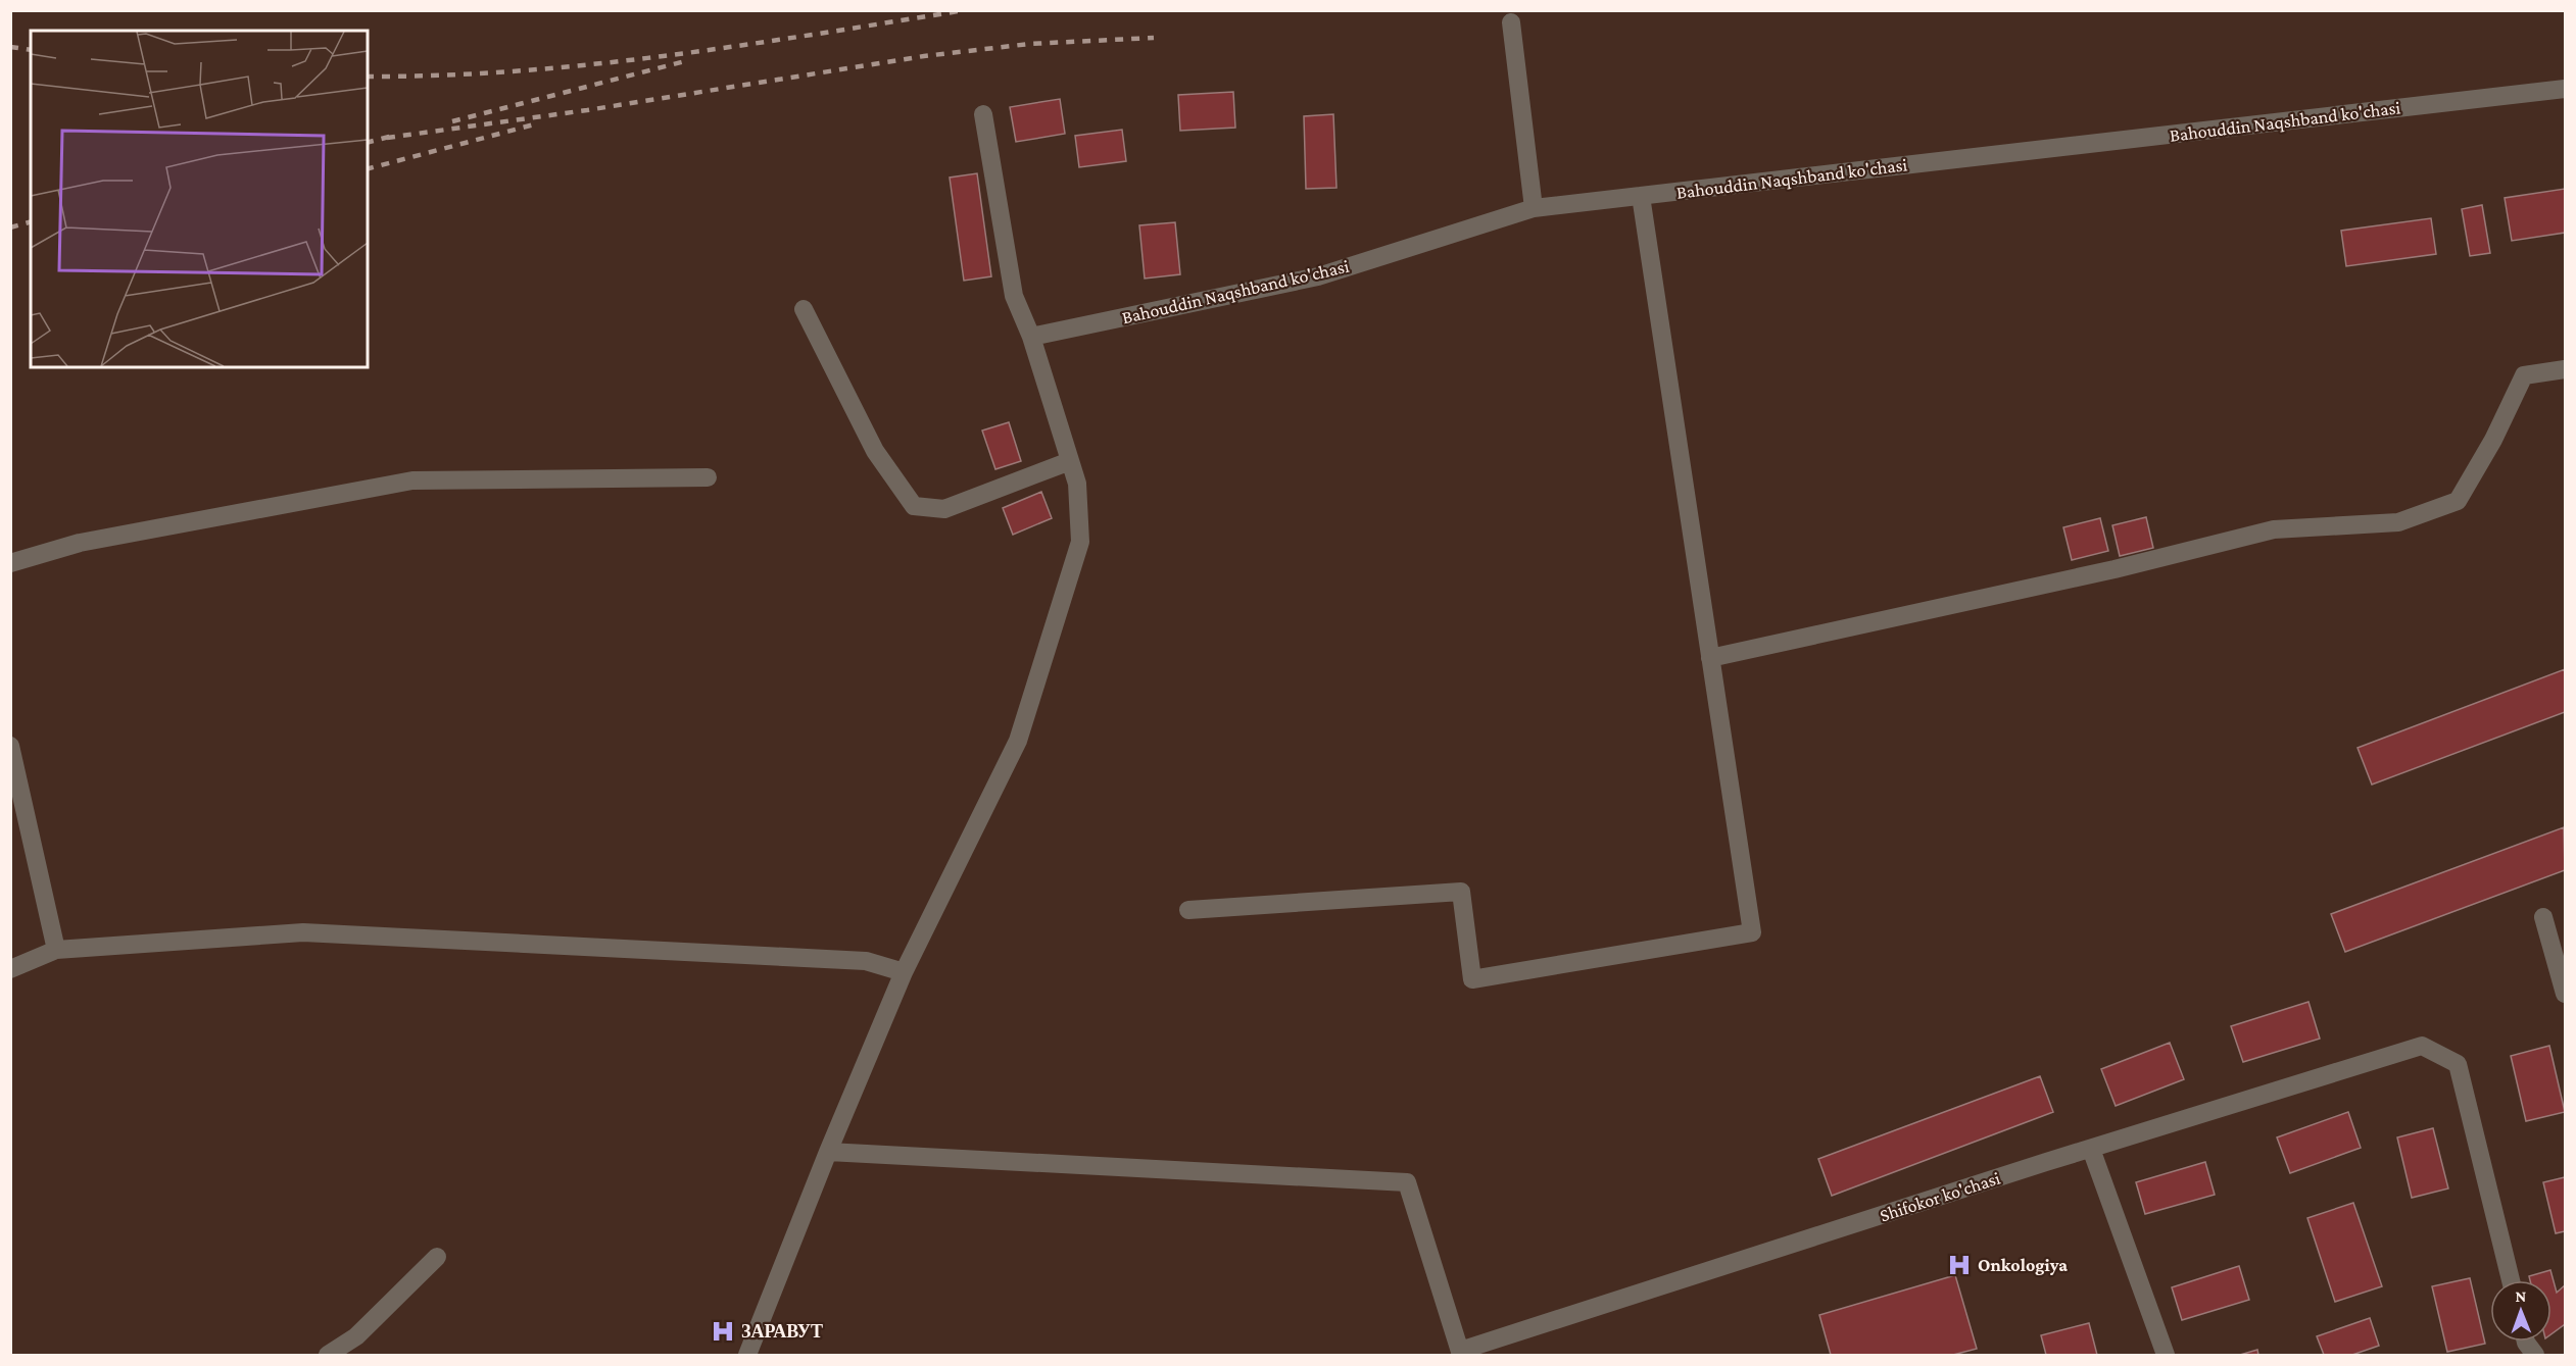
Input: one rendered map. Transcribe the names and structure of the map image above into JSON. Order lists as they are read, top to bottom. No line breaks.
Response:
{"streets":{"street":["Bahouddin Naqshband ko'chasi","Shifokor ko'chasi"]},"places":{"hospital":["Onkologiya","ЗАРАВУТ"]},"north":"top"}
